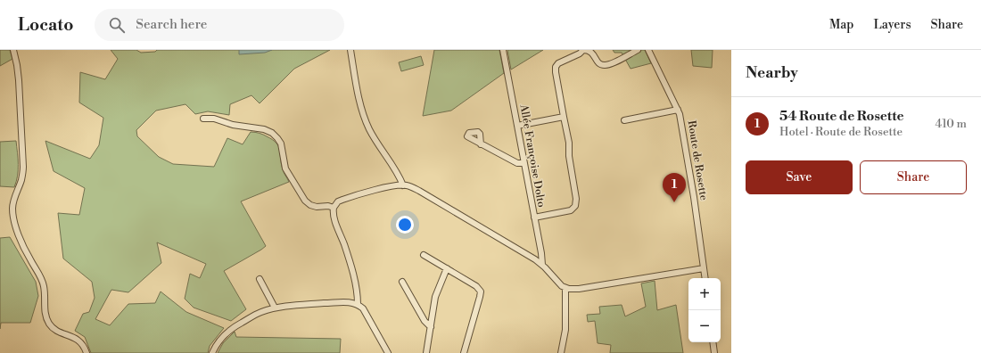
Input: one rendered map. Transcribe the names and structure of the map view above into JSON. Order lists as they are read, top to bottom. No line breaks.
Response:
{"streets":{"street":["Allée Françoise Dolto","Route de Rosette"]},"page":{"header":"Locato","search":"Search here","nav":["Map","Layers","Share"],"heading":"Nearby","list":[{"mark":"1","name":"54 Route de Rosette","note":"Hotel · Route de Rosette","value":"410 m"}],"buttons":["Save","Share"],"pins":"1","map_buttons":["+","−"]}}
